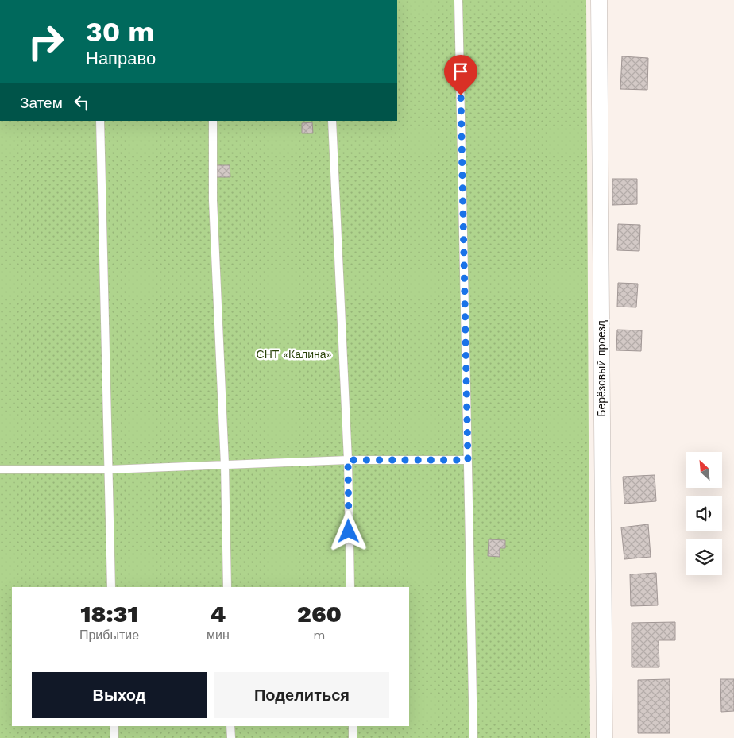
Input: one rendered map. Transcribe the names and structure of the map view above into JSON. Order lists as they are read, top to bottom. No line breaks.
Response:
{"streets":{"street":["Берёзовый проезд"]},"parks":["СНТ «Калина»"],"north":"top left","page":{"turn":["30 m","Направо"],"then":"Затем","eta":["18:31","Прибытие","4","мин","260","m"],"buttons":["Выход","Поделиться"]}}
